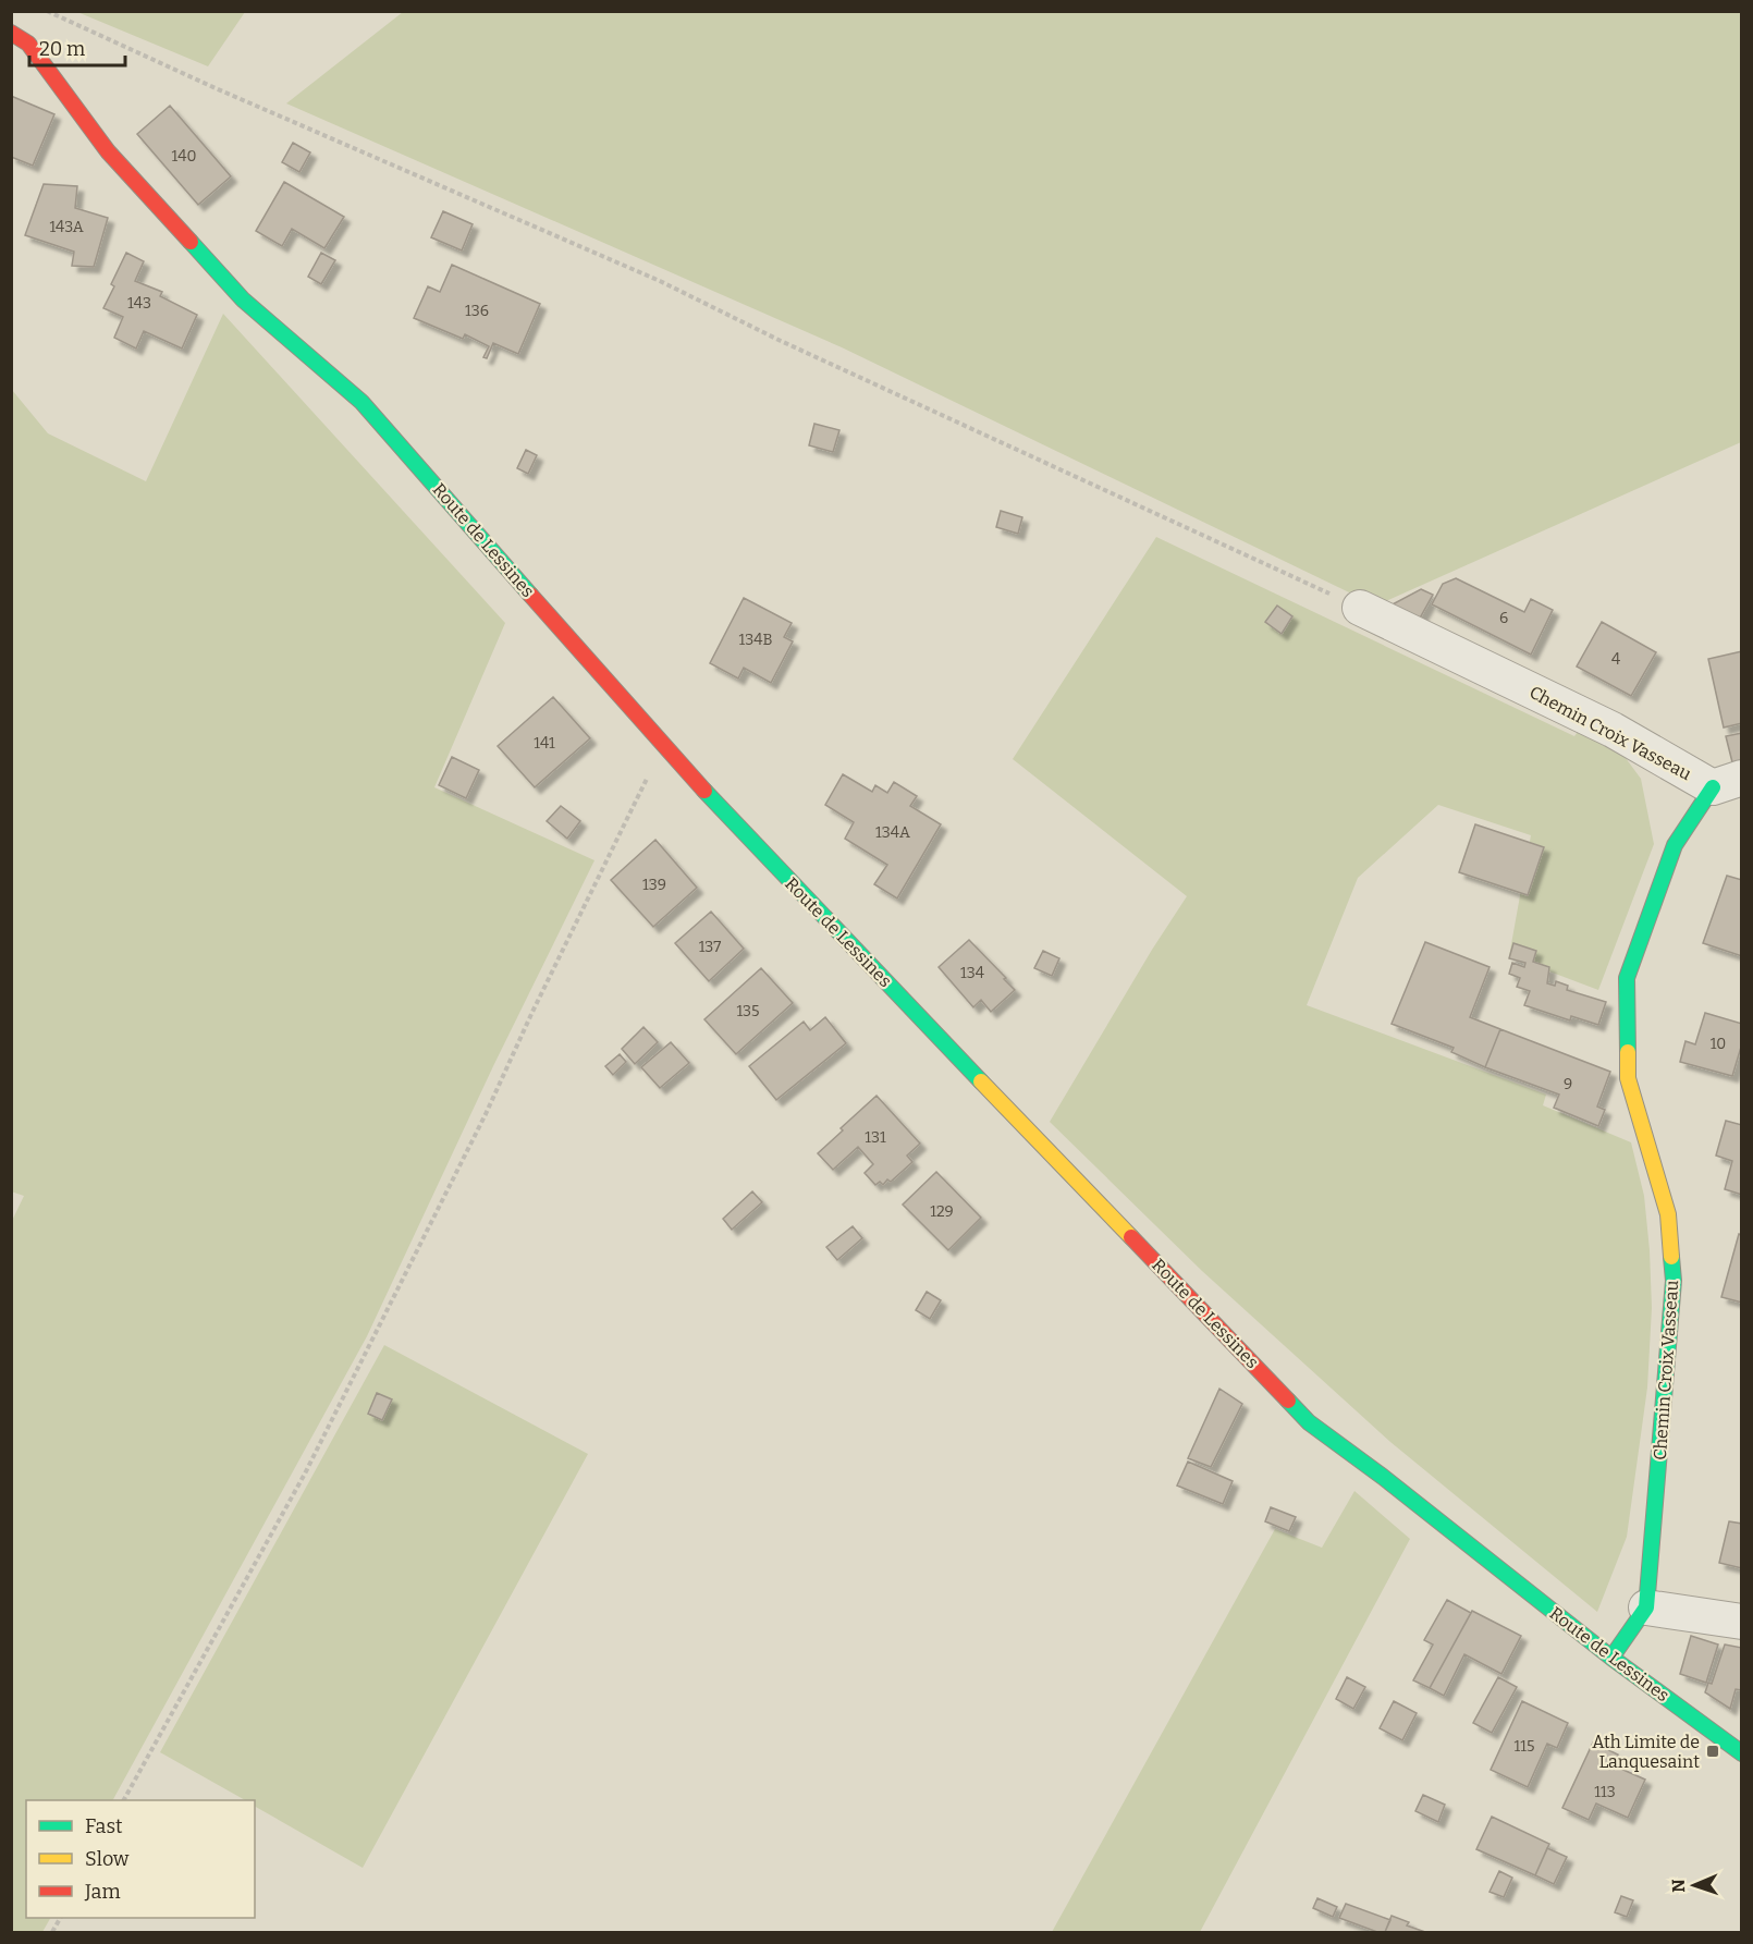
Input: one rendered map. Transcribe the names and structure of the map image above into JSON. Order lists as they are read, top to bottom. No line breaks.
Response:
{"streets":{"main road":["Route de Lessines","Chemin Croix Vasseau"]},"places":{"transit":["Ath Limite de Lanquesaint"]},"house_numbers":["140","143A","143","136","6","134B","4","141","134A","139","137","134","135","10","9","131","129","115","113"],"legend":["Fast","Slow","Jam"],"scale_bar":"20 m","north":"left"}
